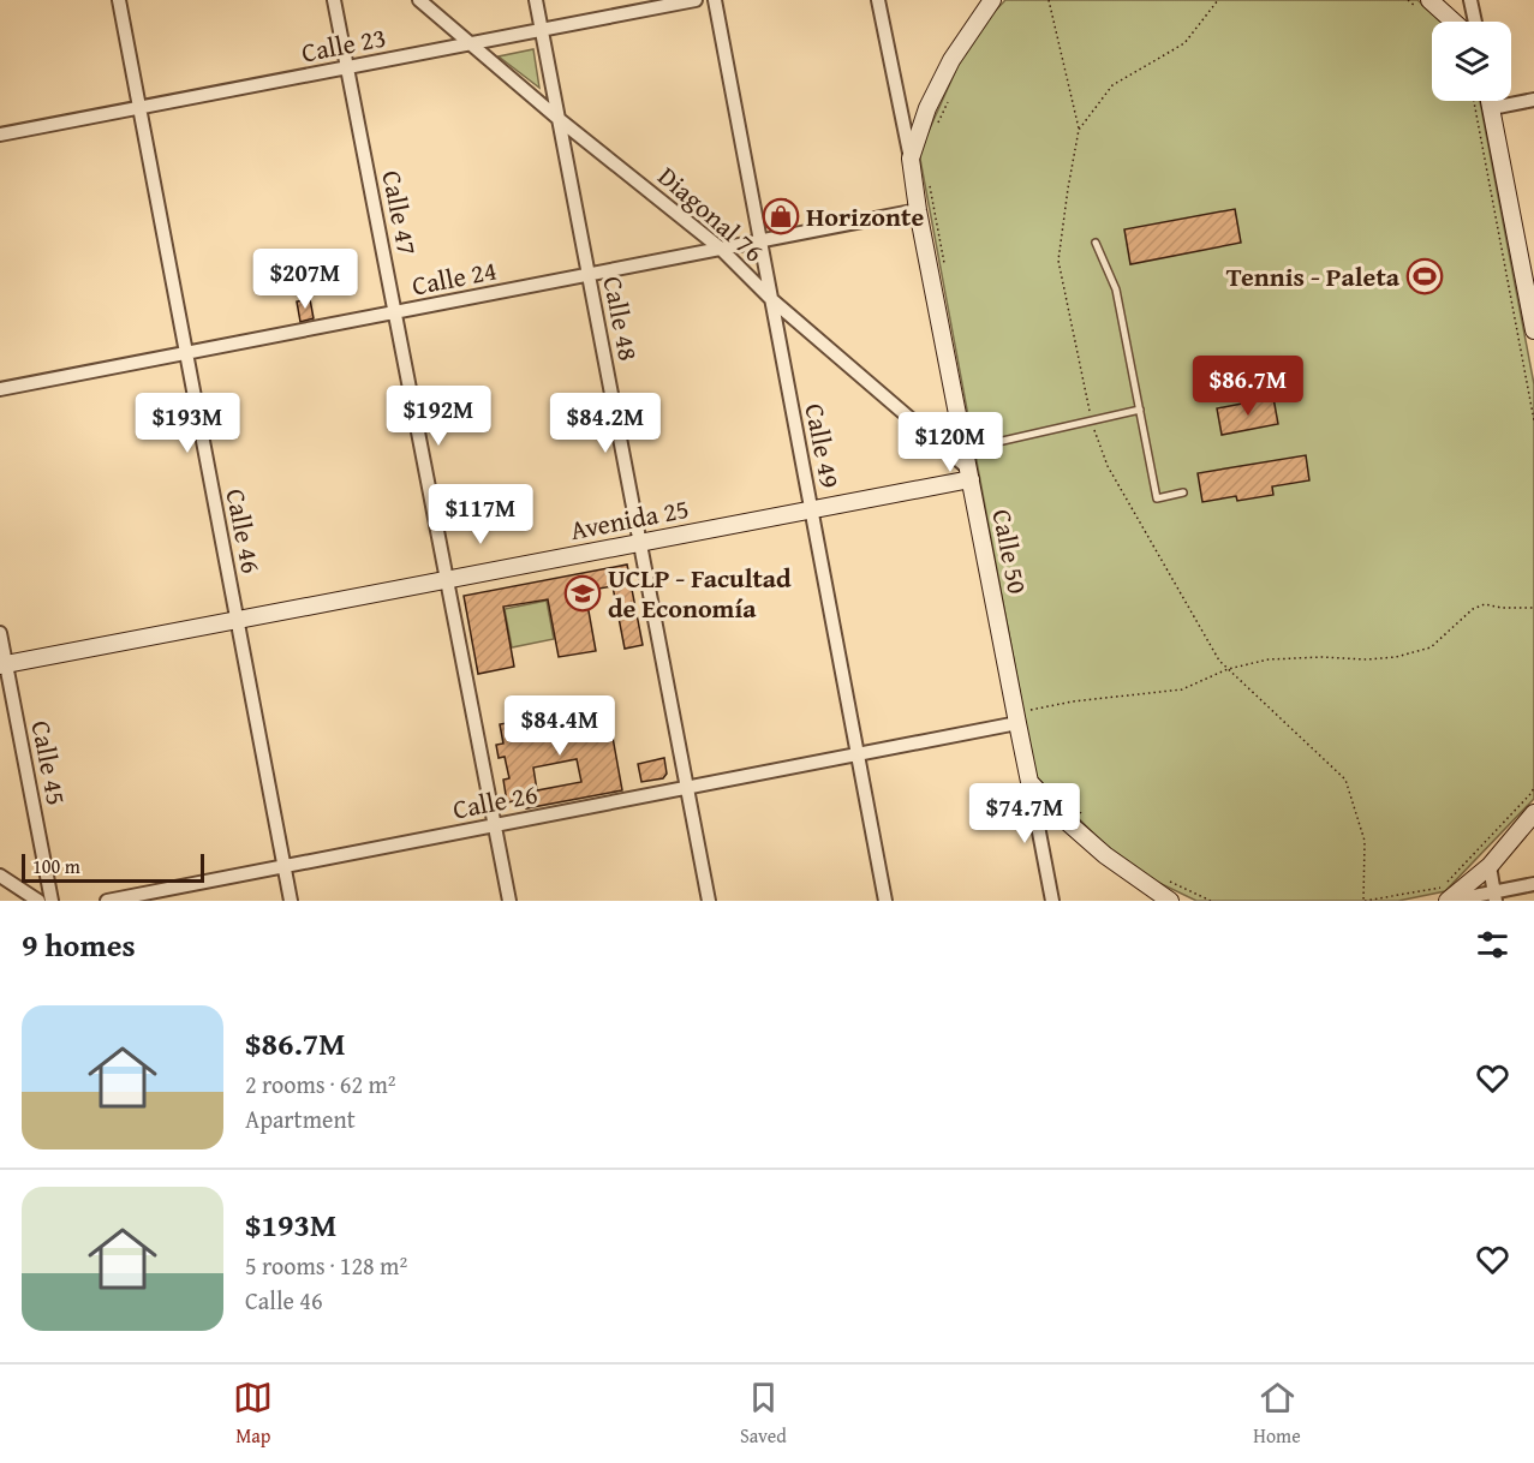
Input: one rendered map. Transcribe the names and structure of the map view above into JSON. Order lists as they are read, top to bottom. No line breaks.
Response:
{"streets":{"main road":["Avenida 25","Calle 50"],"street":["Calle 23","Calle 47","Diagonal 76","Calle 24","Calle 48","Calle 49","Calle 46","Calle 45","Calle 26"]},"crossings":[["Calle 23","Calle 47"],["Calle 23","Diagonal 76"],["Calle 23","Calle 48"],["Calle 23","Calle 46"],["Calle 47","Calle 24"],["Calle 47","Avenida 25"],["Calle 47","Calle 26"],["Diagonal 76","Calle 24"],["Diagonal 76","Calle 48"],["Diagonal 76","Calle 49"],["Diagonal 76","Calle 50"],["Calle 24","Calle 48"],["Calle 24","Calle 49"],["Calle 24","Calle 46"],["Calle 24","Calle 50"],["Calle 48","Avenida 25"],["Calle 48","Calle 26"],["Calle 49","Avenida 25"],["Calle 49","Calle 26"],["Avenida 25","Calle 46"],["Avenida 25","Calle 50"],["Avenida 25","Calle 45"],["Calle 46","Calle 26"],["Calle 50","Calle 26"]],"places":{"shop":["Horizonte"],"sports":["Tennis - Paleta"],"school or university":["UCLP - Facultad de Economía"]},"scale_bar":"100 m","page":{"price":["$207M","$86.7M","$192M","$193M","$84.2M","$120M","$117M","$84.4M","$74.7M"],"scale":"100 m","heading":"9 homes","list":[{"name":"$86.7M","note":"2 rooms · 62 m² · Apartment"},{"name":"$193M","note":"5 rooms · 128 m² · Calle 46"}],"tabs":["Map","Saved","Home"]}}
